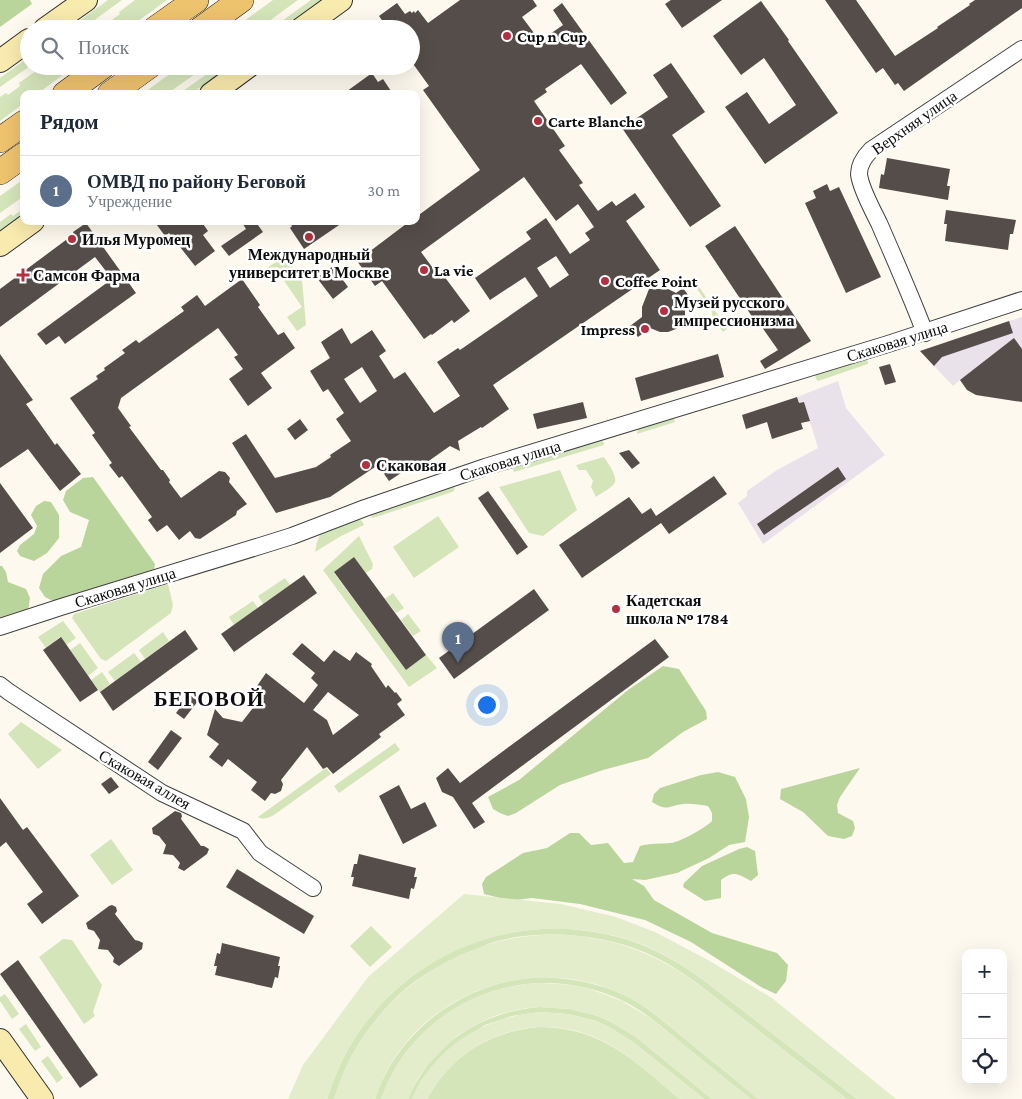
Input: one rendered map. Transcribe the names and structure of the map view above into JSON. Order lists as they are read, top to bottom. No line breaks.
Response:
{"streets":{"street":["Верхняя улица","Скаковая улица","Скаковая аллея"]},"crossings":[["Верхняя улица","Скаковая улица"]],"districts":["БЕГОВОЙ"],"places":{"other":["Cup n Cup","Carte Blanche","Международный университет в Москве","Илья Муромец","La vie","Coffee Point","Музей русского импрессионизма","Impress","Скаковая","Кадетская школа № 1784"],"health":["Самсон Фарма"]},"page":{"search":"Поиск","heading":"Рядом","list":[{"mark":"1","name":"ОМВД по району Беговой","note":"Учреждение","value":"30 m"}],"pins":"1","map_buttons":["+","−"]}}
